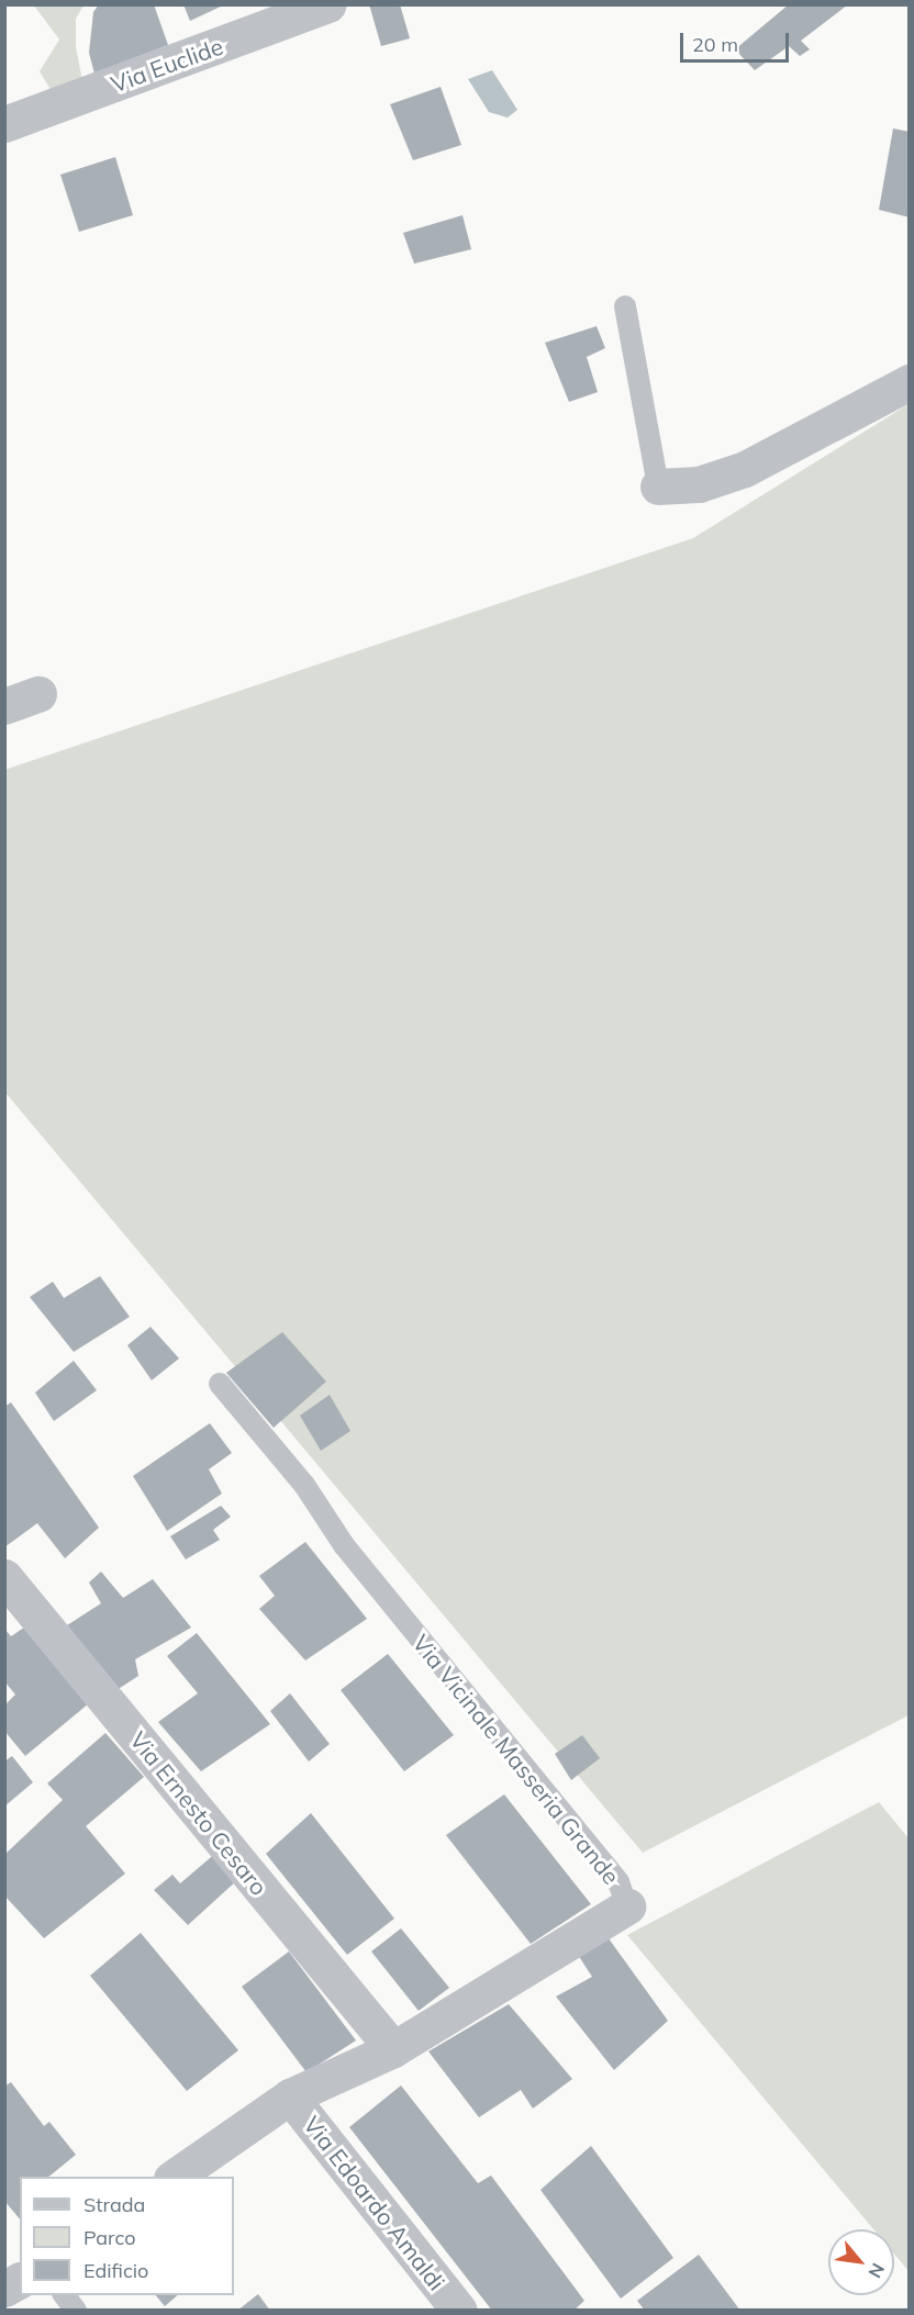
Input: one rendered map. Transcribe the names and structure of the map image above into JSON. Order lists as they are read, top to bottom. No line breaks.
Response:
{"streets":{"street":["Via Euclide","Via Vicinale Masseria Grande","Via Ernesto Cesaro","Via Edoardo Amaldi"]},"crossings":[["Via Vicinale Masseria Grande","Via Ernesto Cesaro"],["Via Vicinale Masseria Grande","Via Edoardo Amaldi"]],"legend":["Strada","Parco","Edificio"],"scale_bar":"20 m","north":"bottom right"}
